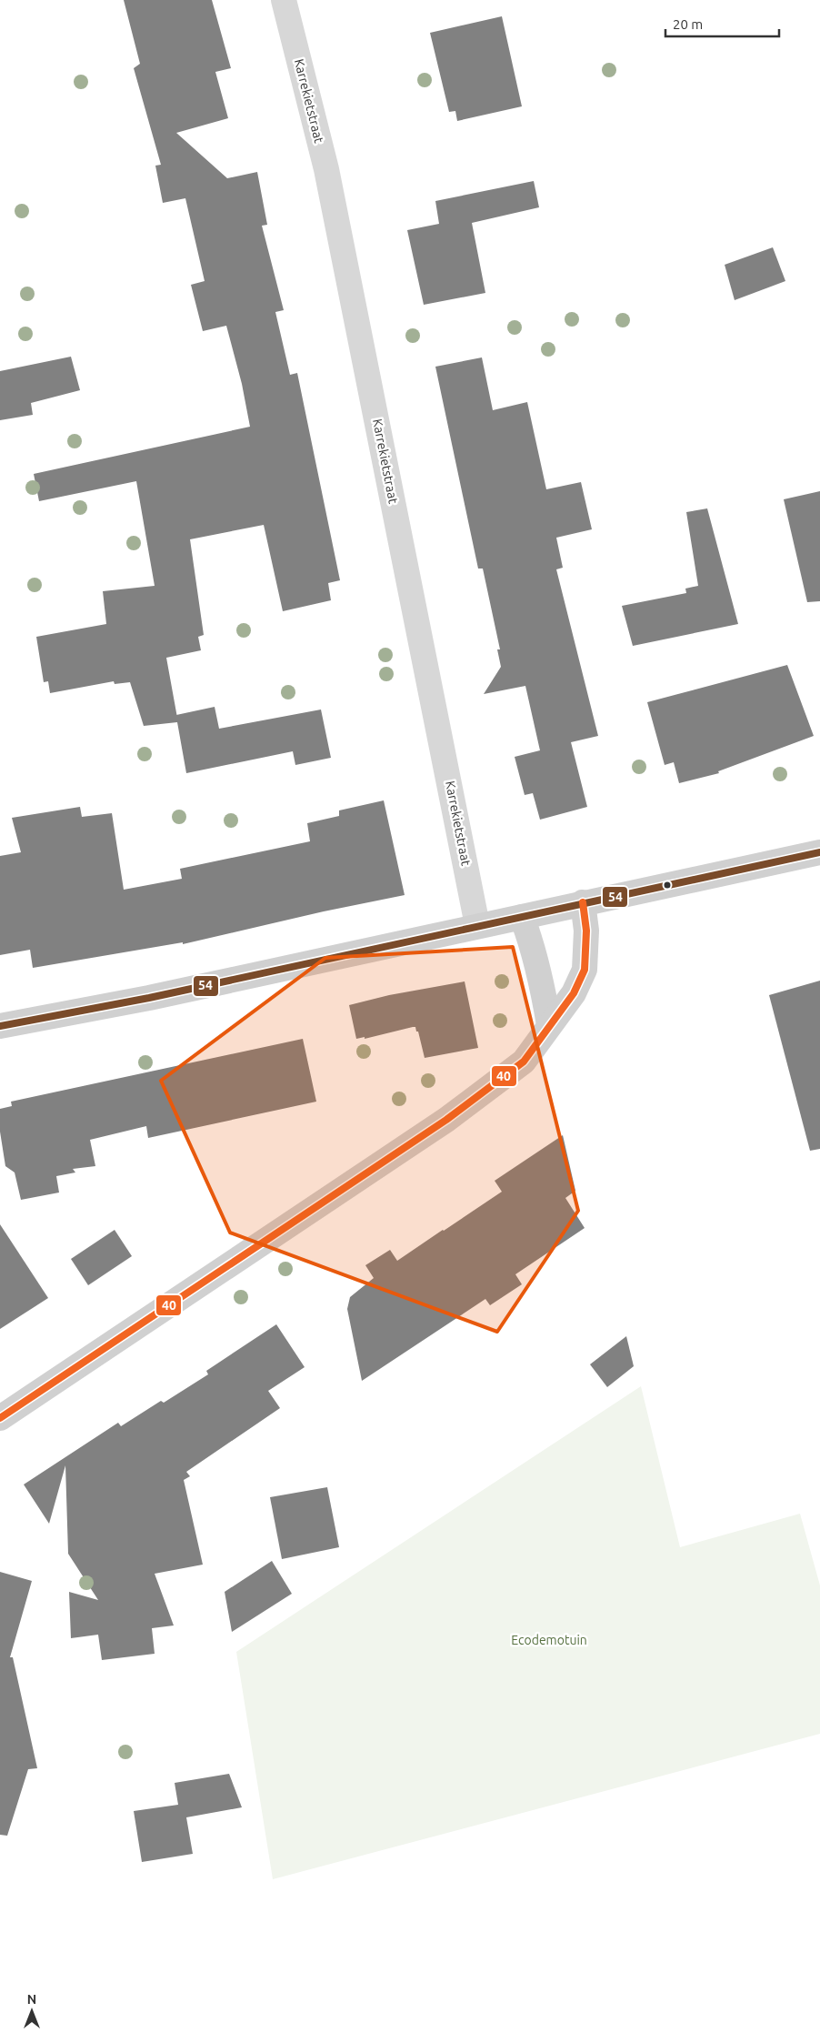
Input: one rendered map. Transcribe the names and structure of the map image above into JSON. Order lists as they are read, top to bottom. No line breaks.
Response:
{"streets":{"street":["Karrekietstraat"]},"parks":["Ecodemotuin"],"lines":["transit line 54","transit line 40"],"scale_bar":"20 m","north":"top"}
